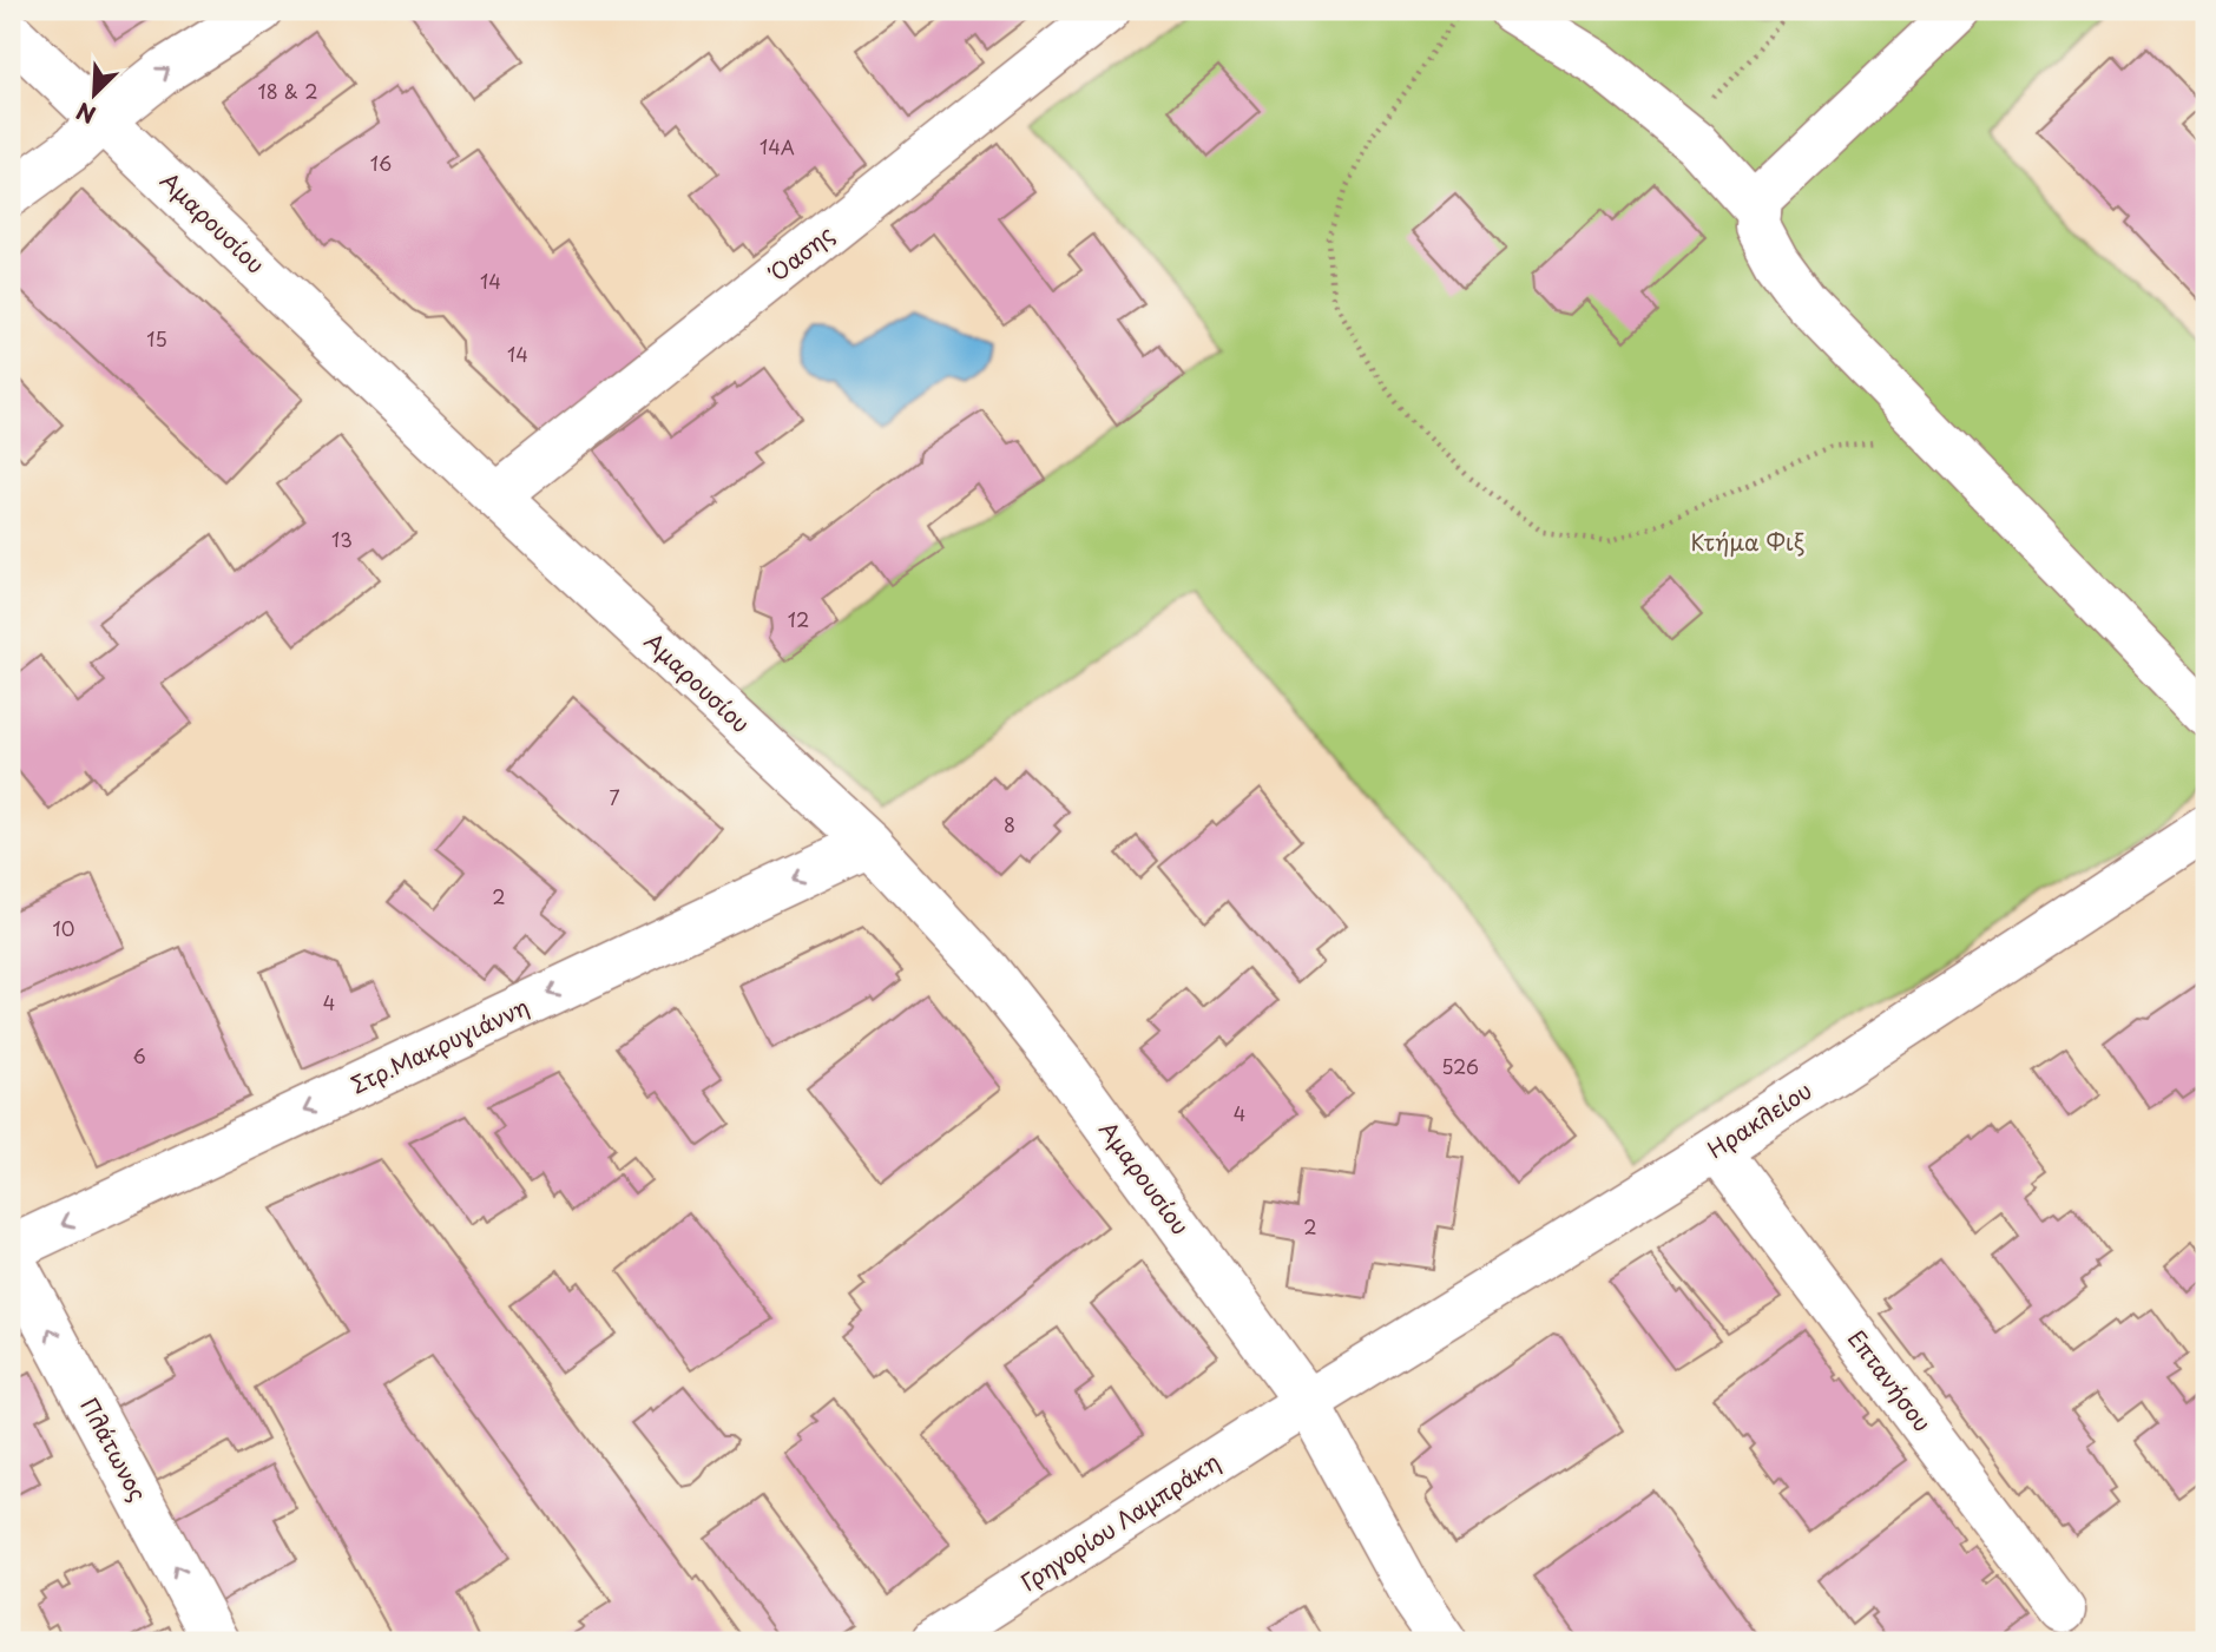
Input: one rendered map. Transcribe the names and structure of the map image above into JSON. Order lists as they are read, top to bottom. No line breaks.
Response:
{"streets":{"main road":["Αμαρουσίου","Όασης","Στρ.Μακρυγιάννη","Ηρακλείου","Επτανήσου","Πλάτωνος","Γρηγορίου Λαμπράκη"]},"crossings":[["Αμαρουσίου","Όασης"],["Αμαρουσίου","Στρ.Μακρυγιάννη"],["Αμαρουσίου","Ηρακλείου"],["Αμαρουσίου","Γρηγορίου Λαμπράκη"],["Ηρακλείου","Επτανήσου"],["Ηρακλείου","Γρηγορίου Λαμπράκη"]],"one_way":["Στρ.Μακρυγιάννη","Πλάτωνος"],"parks":["Κτήμα Φιξ"],"house_numbers":["18 & 2","14A","16","14","15","14","13","12","7","8","2","10","4","6","526","4","2"],"north":"bottom left"}
